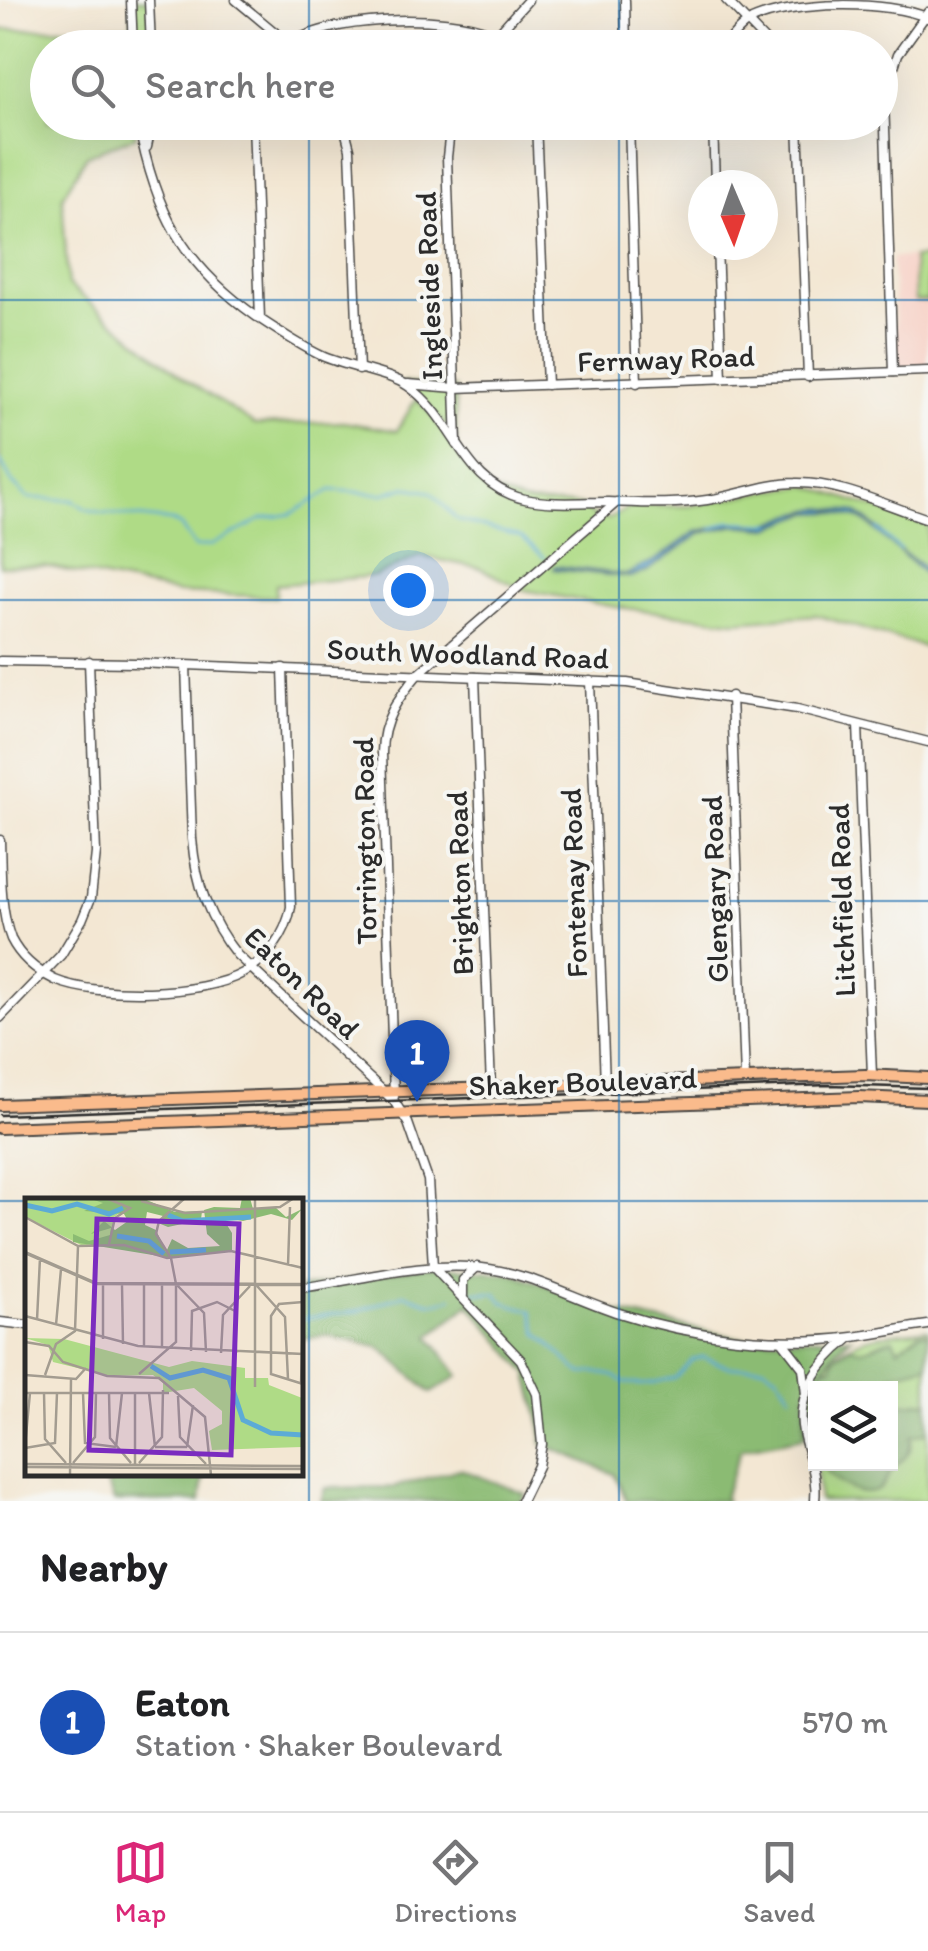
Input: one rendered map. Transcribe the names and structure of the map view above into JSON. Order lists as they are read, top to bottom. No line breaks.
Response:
{"streets":{"main road":["Shaker Boulevard"],"street":["Ingleside Road","Fernway Road","South Woodland Road","Torrington Road","Brighton Road","Fontenay Road","Glengary Road","Litchfield Road","Eaton Road"]},"crossings":[["Ingleside Road","Fernway Road"],["South Woodland Road","Torrington Road"],["South Woodland Road","Brighton Road"],["South Woodland Road","Fontenay Road"],["South Woodland Road","Glengary Road"],["South Woodland Road","Litchfield Road"],["South Woodland Road","Eaton Road"],["Torrington Road","Eaton Road"],["Torrington Road","Shaker Boulevard"],["Brighton Road","Shaker Boulevard"],["Fontenay Road","Shaker Boulevard"],["Glengary Road","Shaker Boulevard"],["Litchfield Road","Shaker Boulevard"],["Eaton Road","Shaker Boulevard"]],"north":"bottom","page":{"search":"Search here","pins":"1","heading":"Nearby","list":[{"mark":"1","name":"Eaton","note":"Station · Shaker Boulevard","value":"570 m"}],"nav":["Map","Directions","Saved"]}}
